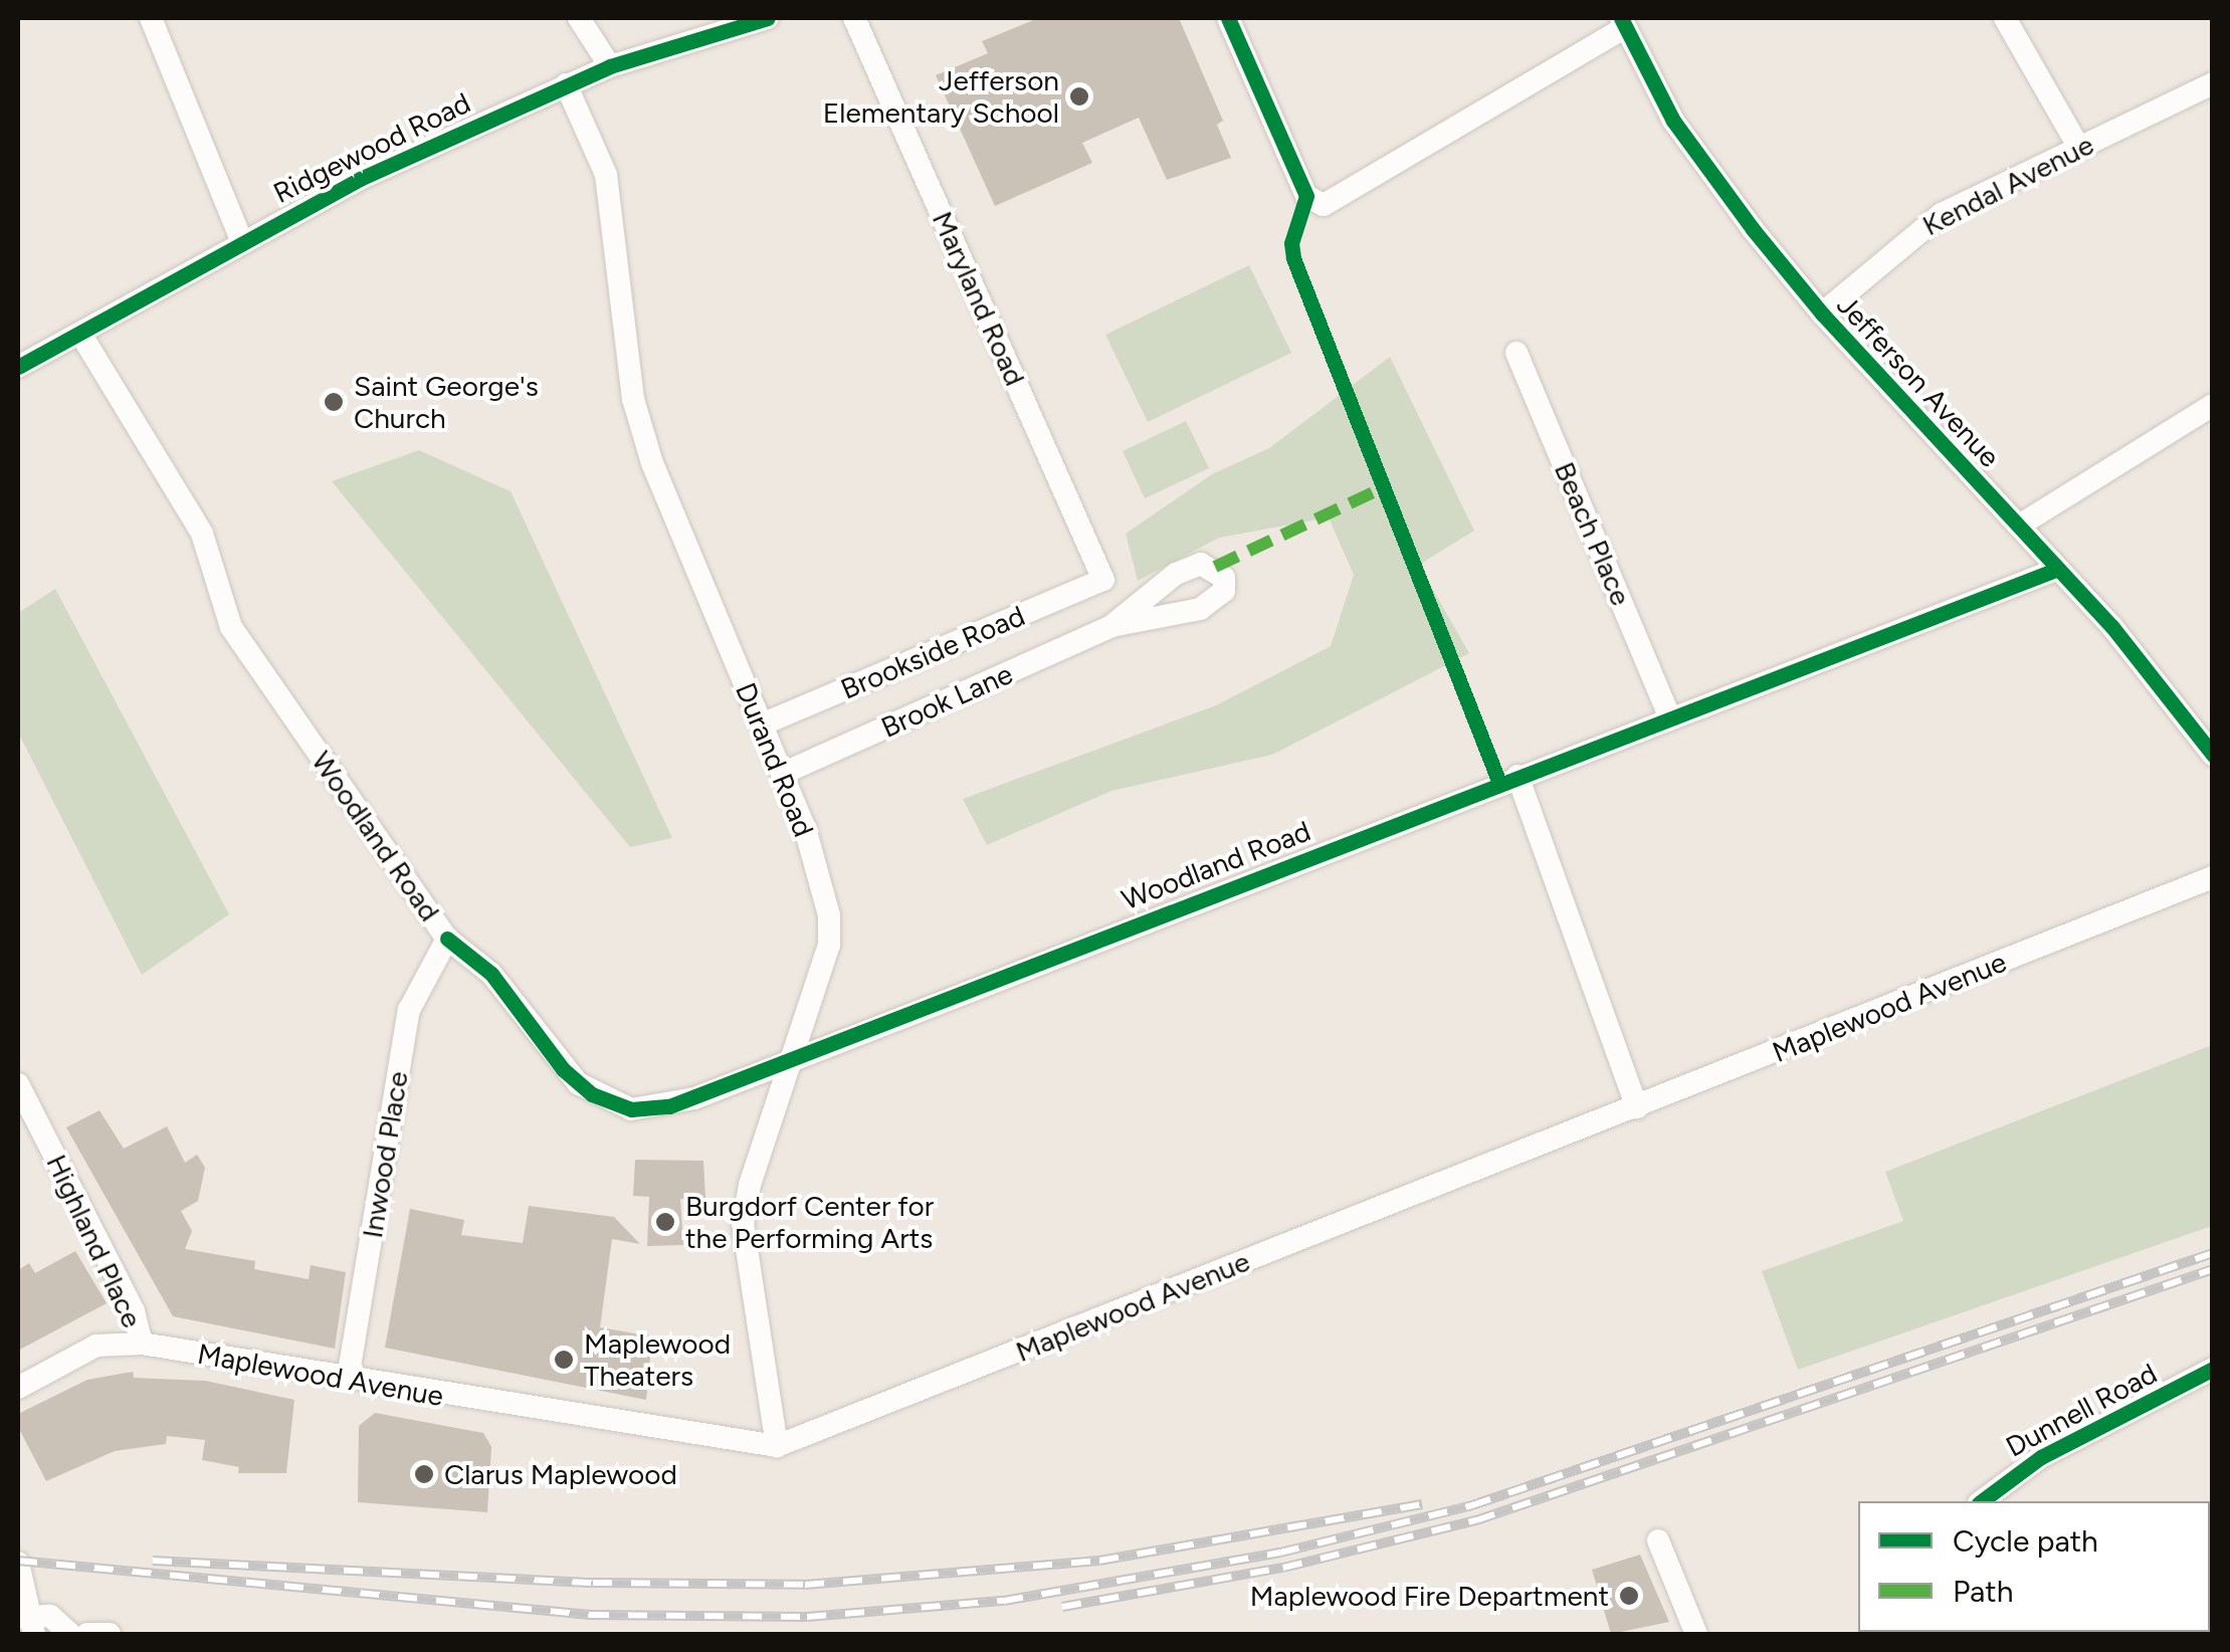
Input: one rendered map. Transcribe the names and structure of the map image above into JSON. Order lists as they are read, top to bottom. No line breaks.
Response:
{"streets":{"street":["Ridgewood Road","Kendal Avenue","Maryland Road","Jefferson Avenue","Beach Place","Brookside Road","Brook Lane","Durand Road","Woodland Road","Maplewood Avenue","Inwood Place","Highland Place","Dunnell Road"]},"crossings":[["Ridgewood Road","Durand Road"],["Ridgewood Road","Woodland Road"],["Kendal Avenue","Jefferson Avenue"],["Maryland Road","Brookside Road"],["Jefferson Avenue","Woodland Road"],["Beach Place","Woodland Road"],["Brookside Road","Durand Road"],["Brook Lane","Durand Road"],["Durand Road","Woodland Road"],["Durand Road","Maplewood Avenue"],["Woodland Road","Inwood Place"],["Maplewood Avenue","Inwood Place"],["Maplewood Avenue","Highland Place"]],"places":["Jefferson Elementary School","Saint George's Church","Burgdorf Center for the Performing Arts","Maplewood Theaters","Clarus Maplewood","Maplewood Fire Department"],"legend":["Cycle path","Path"]}
